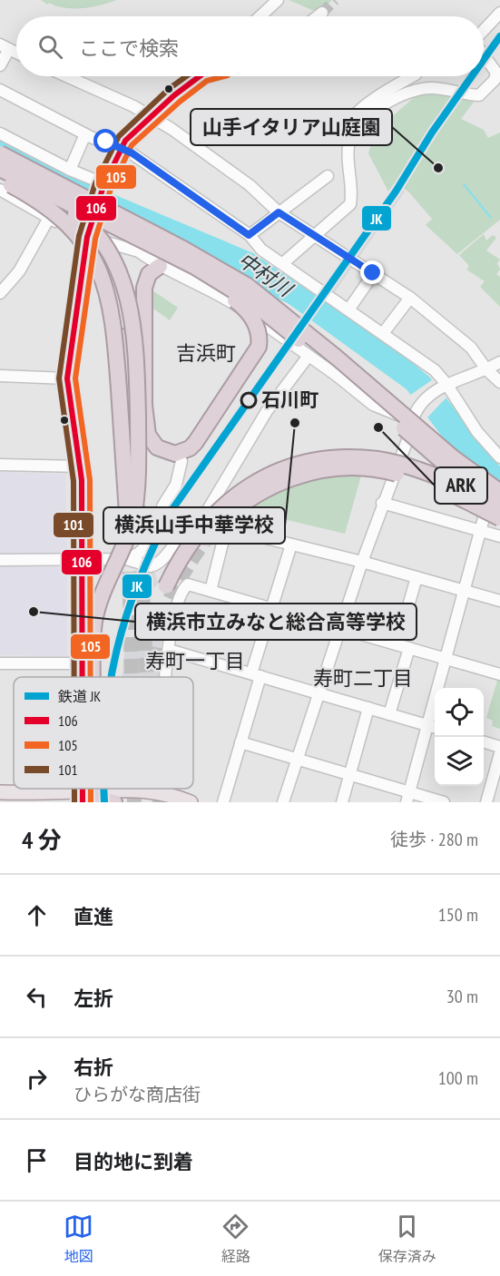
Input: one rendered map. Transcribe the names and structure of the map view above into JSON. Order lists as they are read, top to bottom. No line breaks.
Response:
{"districts":["吉浜町","寿町一丁目","寿町二丁目"],"water":["中村川"],"places":["山手イタリア山庭園","石川町","横浜山手中華学校","ARK","横浜市立みなと総合高等学校"],"lines":["rail line JK","transit line 106","transit line 105","transit line 101"],"legend":["鉄道 JK","106","105","101"],"page":{"search":"ここで検索","heading":["4 分","徒歩 · 280 m"],"list":[["直進","150 m"],["左折","30 m"],["右折","ひらがな商店街","100 m"],"目的地に到着"],"nav":["地図","経路","保存済み"]}}
